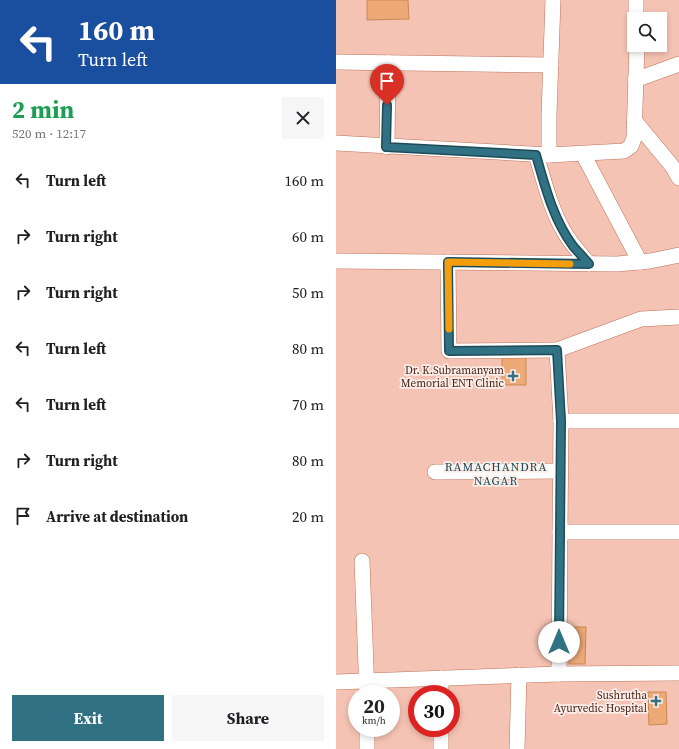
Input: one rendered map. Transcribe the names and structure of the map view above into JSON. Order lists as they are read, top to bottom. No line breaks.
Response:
{"districts":["RAMACHANDRA NAGAR"],"places":{"health":["Dr. K.Subramanyam Memorial ENT Clinic","Sushrutha Ayurvedic Hospital"]},"page":{"turn":["160 m","Turn left"],"heading":["2 min","520 m · 12:17"],"list":[{"name":"Turn left","value":"160 m"},{"name":"Turn right","value":"60 m"},{"name":"Turn right","value":"50 m"},{"name":"Turn left","value":"80 m"},{"name":"Turn left","value":"70 m"},{"name":"Turn right","value":"80 m"},{"name":"Arrive at destination","value":"20 m"}],"speed":"20 km/h","limit":"30","buttons":["Exit","Share"]}}
